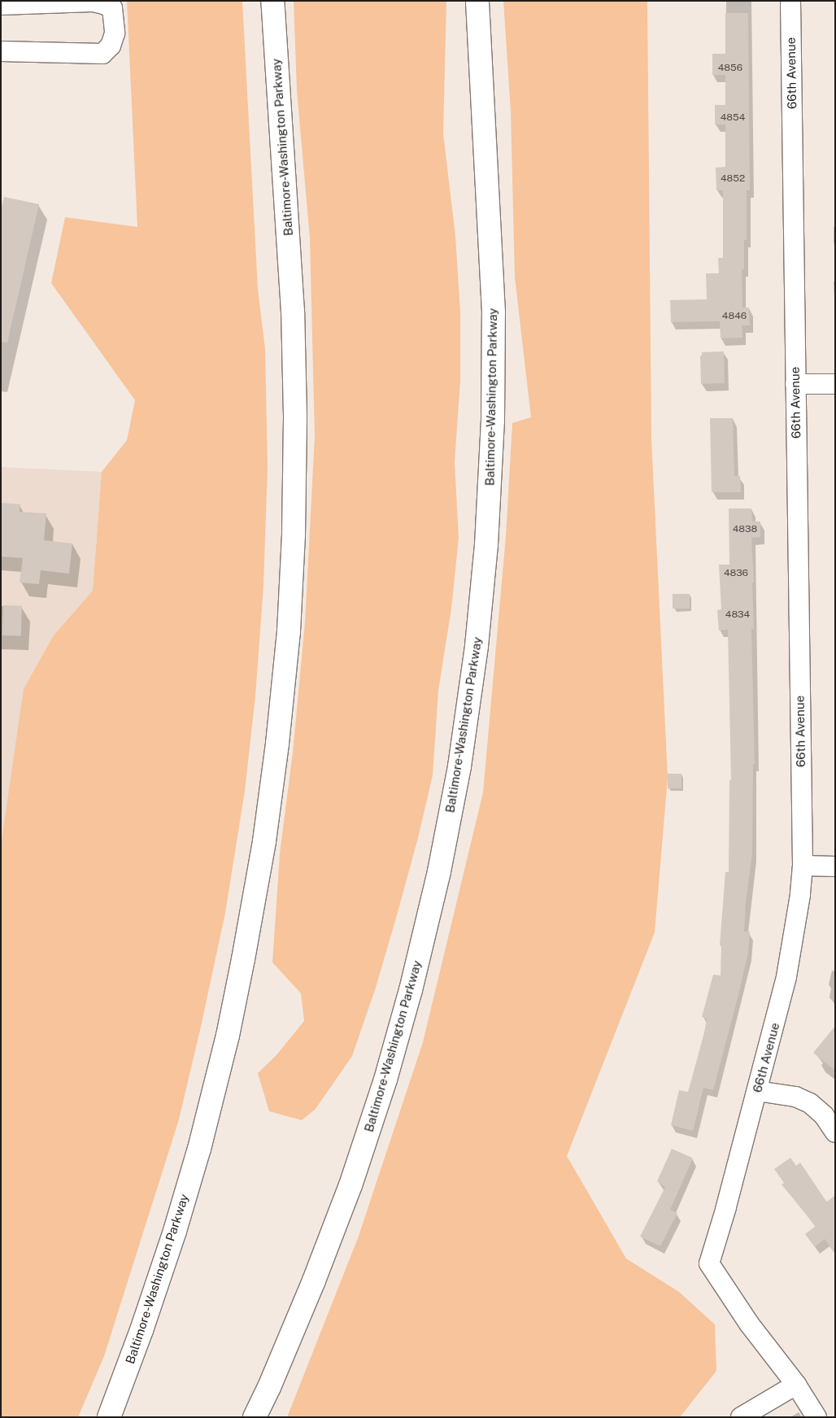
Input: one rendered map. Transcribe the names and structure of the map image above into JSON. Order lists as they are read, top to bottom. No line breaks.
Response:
{"streets":{"highway":["Baltimore-Washington Parkway"],"street":["66th Avenue"]},"house_numbers":["4856","4854","4852","4846","4838","4836","4834"]}
